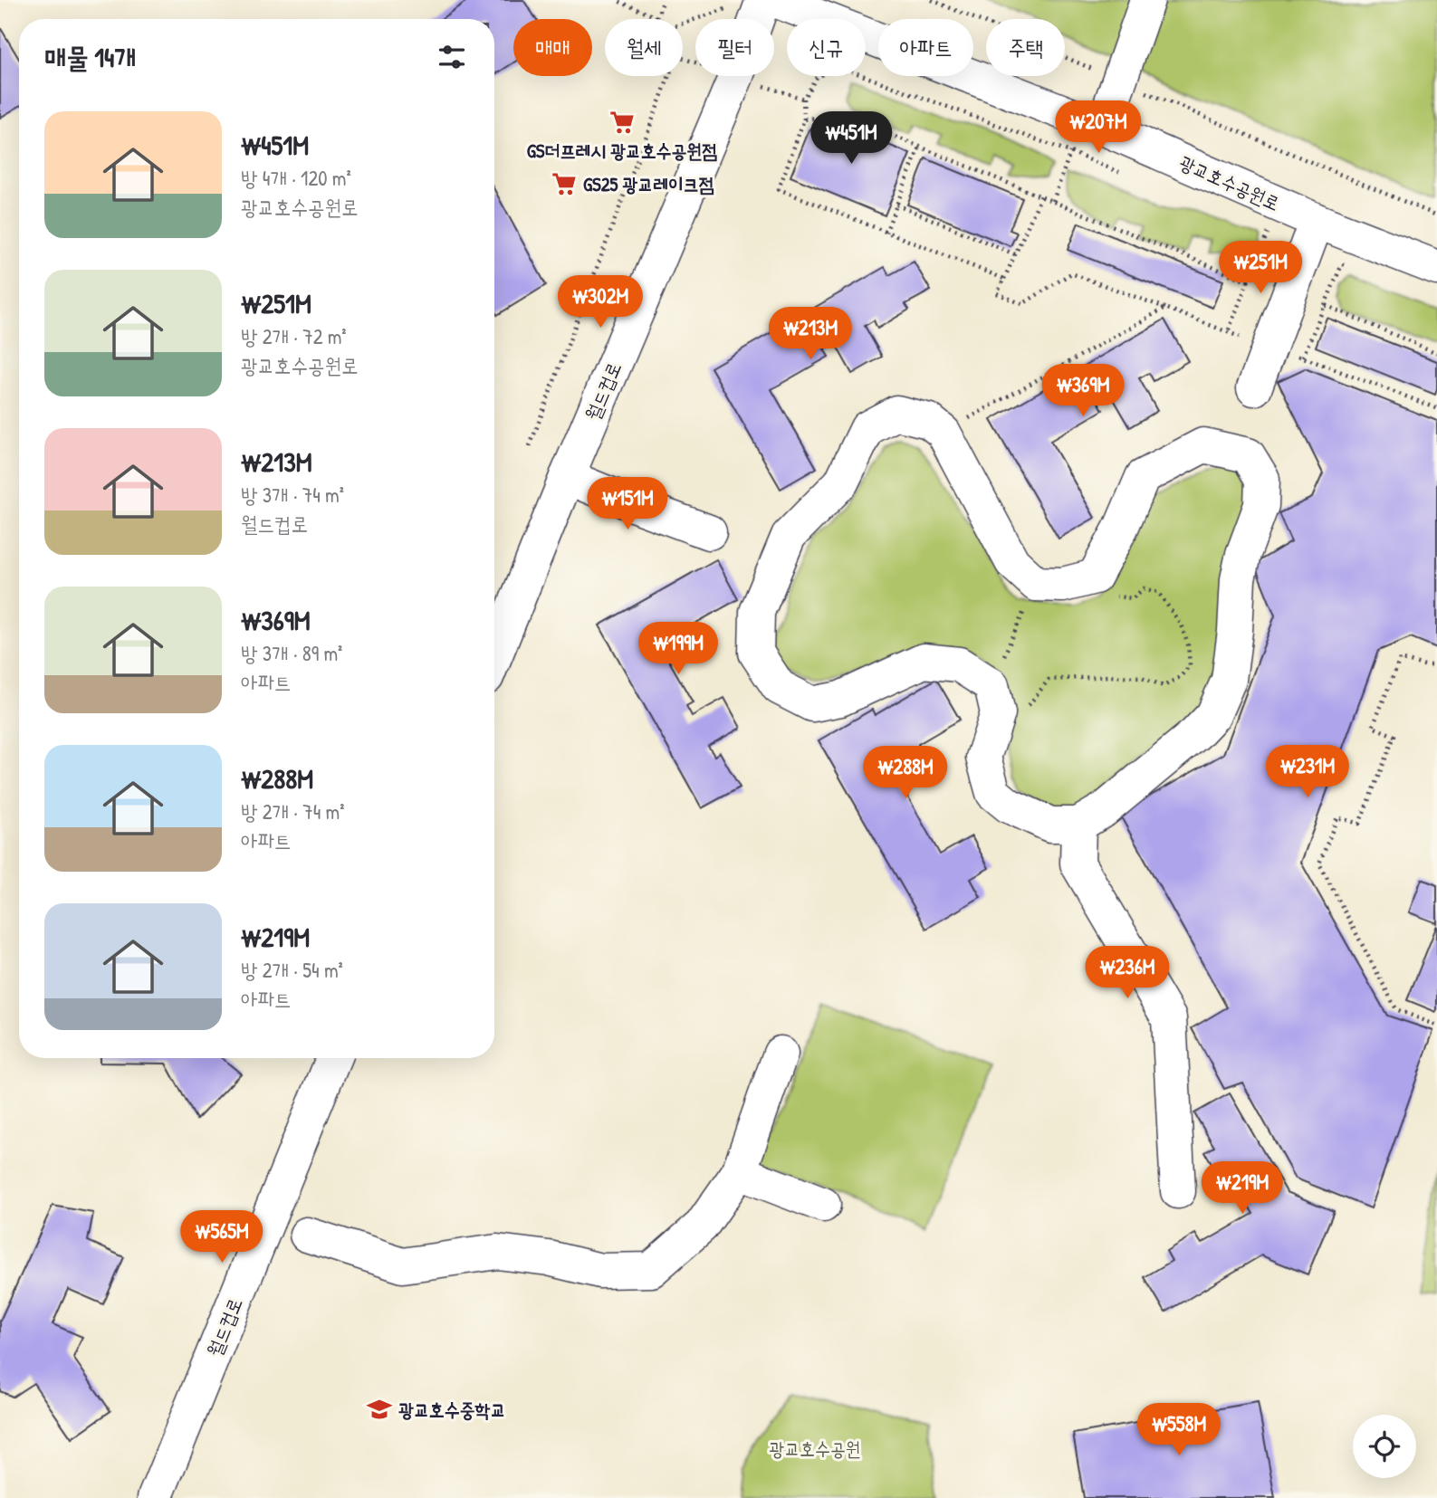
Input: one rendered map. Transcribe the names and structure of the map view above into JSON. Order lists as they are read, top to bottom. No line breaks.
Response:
{"streets":{"street":["광교호수공원로","월드컵로"]},"parks":["광교호수공원"],"places":{"supermarket":["GS더프레시 광교호수공원점","GS25 광교레이크점"],"school or university":["광교호수중학교"]},"page":{"chip":["매매","월세","필터","신규","아파트","주택"],"heading":"매물 14개","list":[{"name":"₩451M","note":"방 4개 · 120 m² · 광교호수공원로"},{"name":"₩251M","note":"방 2개 · 72 m² · 광교호수공원로"},{"name":"₩213M","note":"방 3개 · 74 m² · 월드컵로"},{"name":"₩369M","note":"방 3개 · 89 m² · 아파트"},{"name":"₩288M","note":"방 2개 · 74 m² · 아파트"},{"name":"₩219M","note":"방 2개 · 54 m² · 아파트"}],"price":["₩207M","₩451M","₩251M","₩302M","₩213M","₩369M","₩151M","₩199M","₩231M","₩288M","₩236M","₩219M","₩565M","₩558M"]}}
